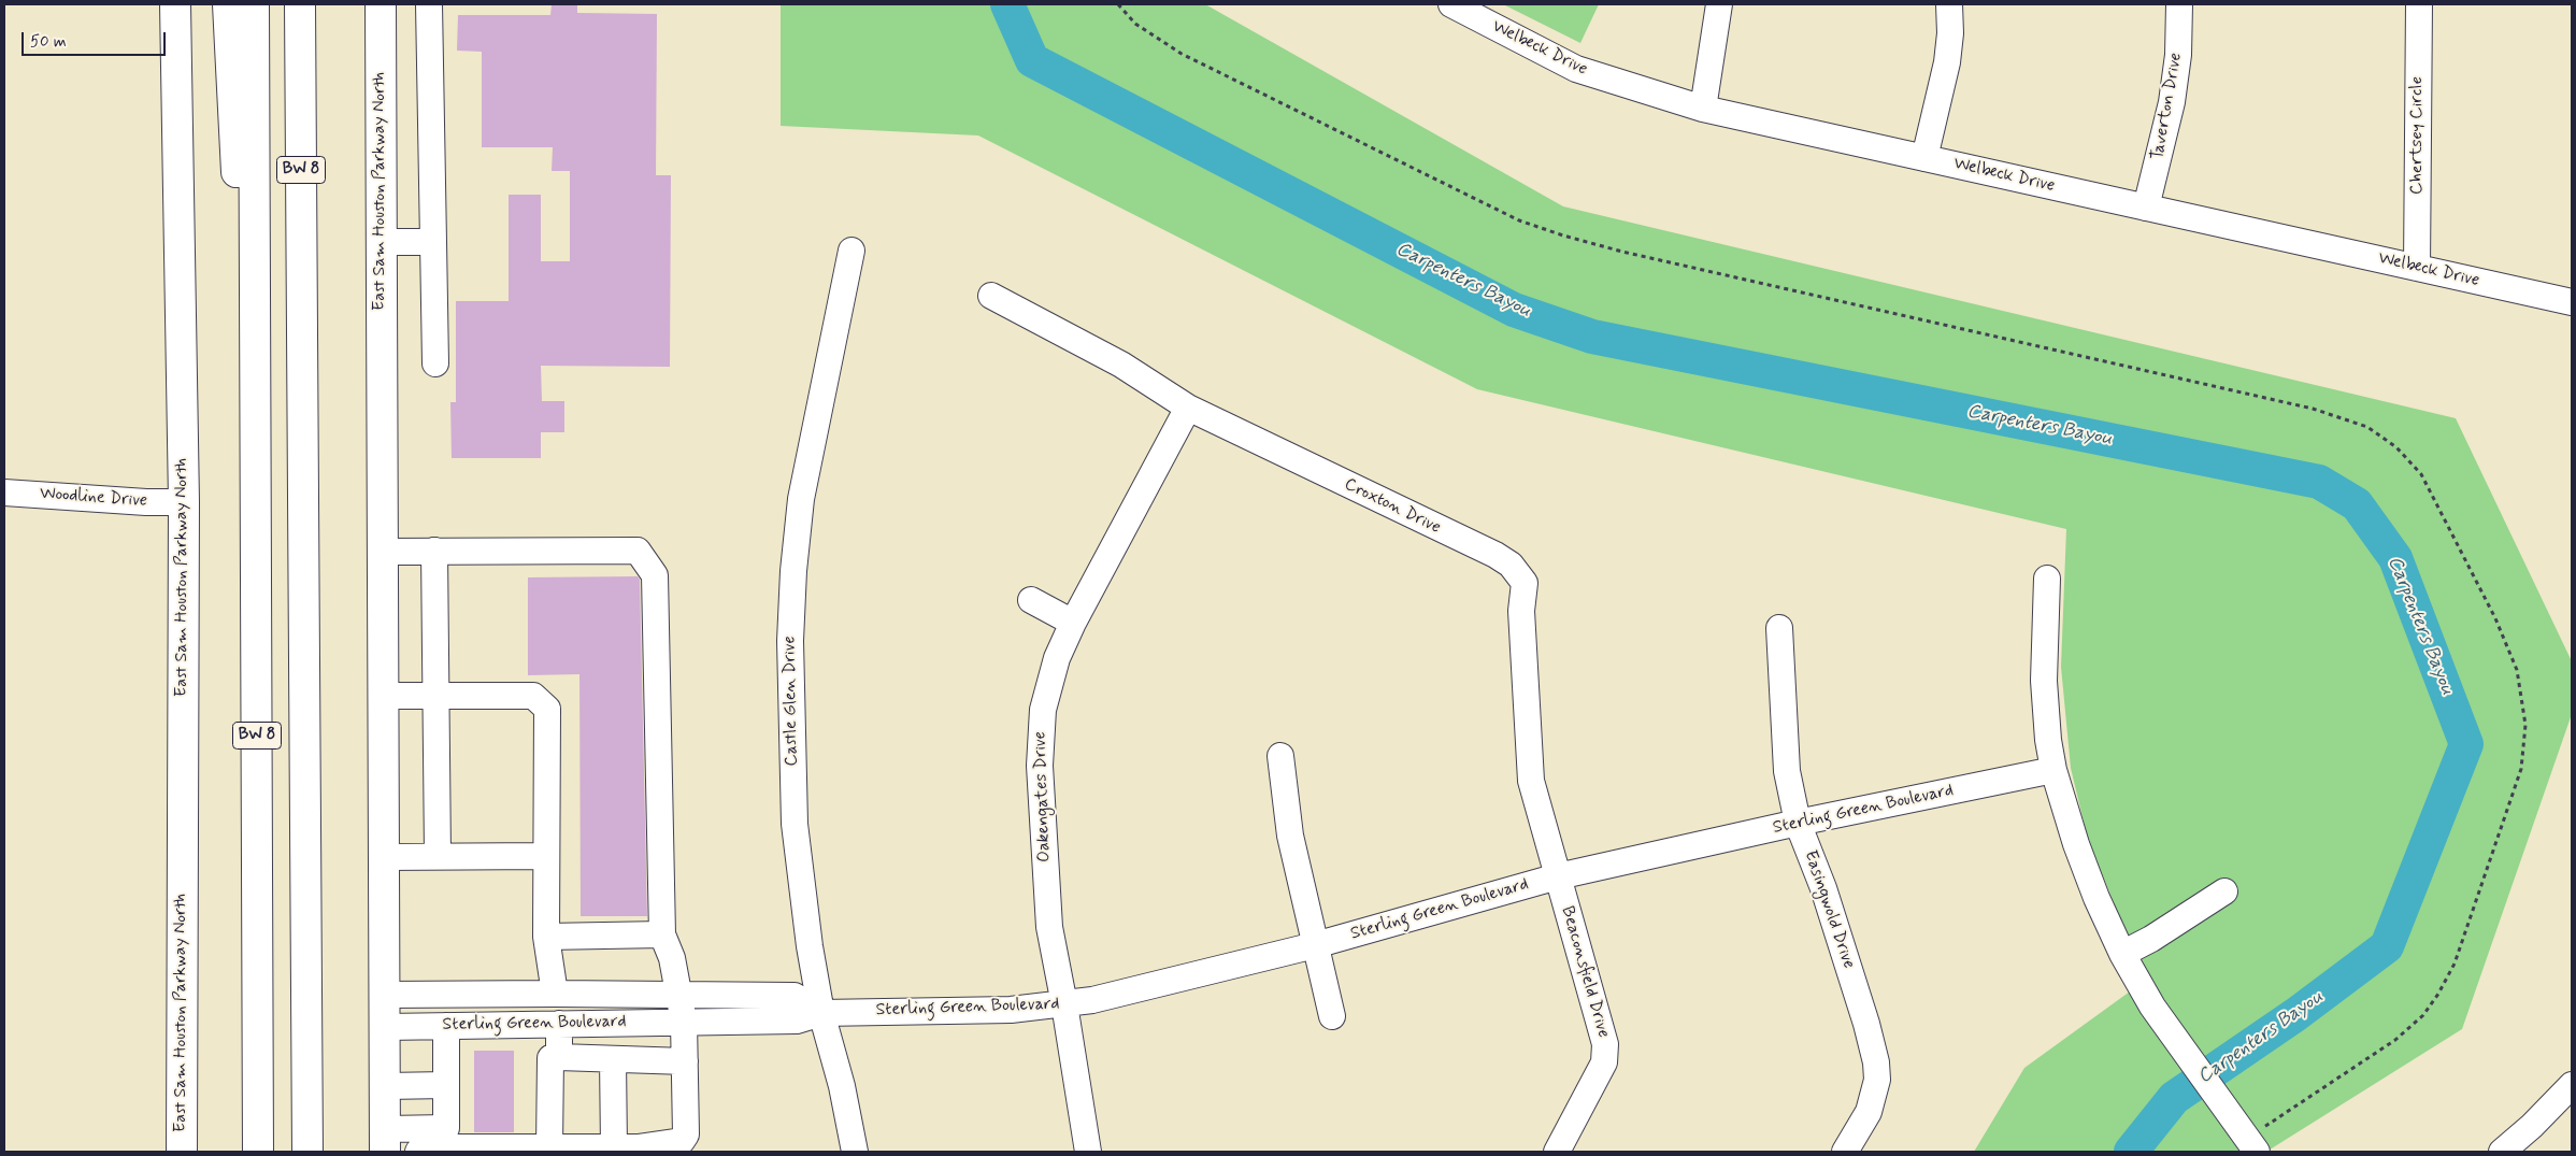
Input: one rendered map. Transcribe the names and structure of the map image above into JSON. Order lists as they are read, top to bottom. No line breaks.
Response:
{"streets":{"main road":["BW 8","East Sam Houston Parkway North"],"street":["Welbeck Drive","Taverton Drive","Chertsey Circle","Woodline Drive","Croxton Drive","Castle Glen Drive","Oakengates Drive","Sterling Green Boulevard","Easingwold Drive","Beaconsfield Drive"]},"crossings":[["Welbeck Drive","Taverton Drive"],["Welbeck Drive","Chertsey Circle"],["East Sam Houston Parkway North","Woodline Drive"],["East Sam Houston Parkway North","Sterling Green Boulevard"],["Croxton Drive","Oakengates Drive"],["Croxton Drive","Sterling Green Boulevard"],["Croxton Drive","Beaconsfield Drive"],["Castle Glen Drive","Sterling Green Boulevard"],["Oakengates Drive","Sterling Green Boulevard"],["Sterling Green Boulevard","Easingwold Drive"],["Sterling Green Boulevard","Beaconsfield Drive"]],"water":["Carpenters Bayou"],"scale_bar":"50 m"}
